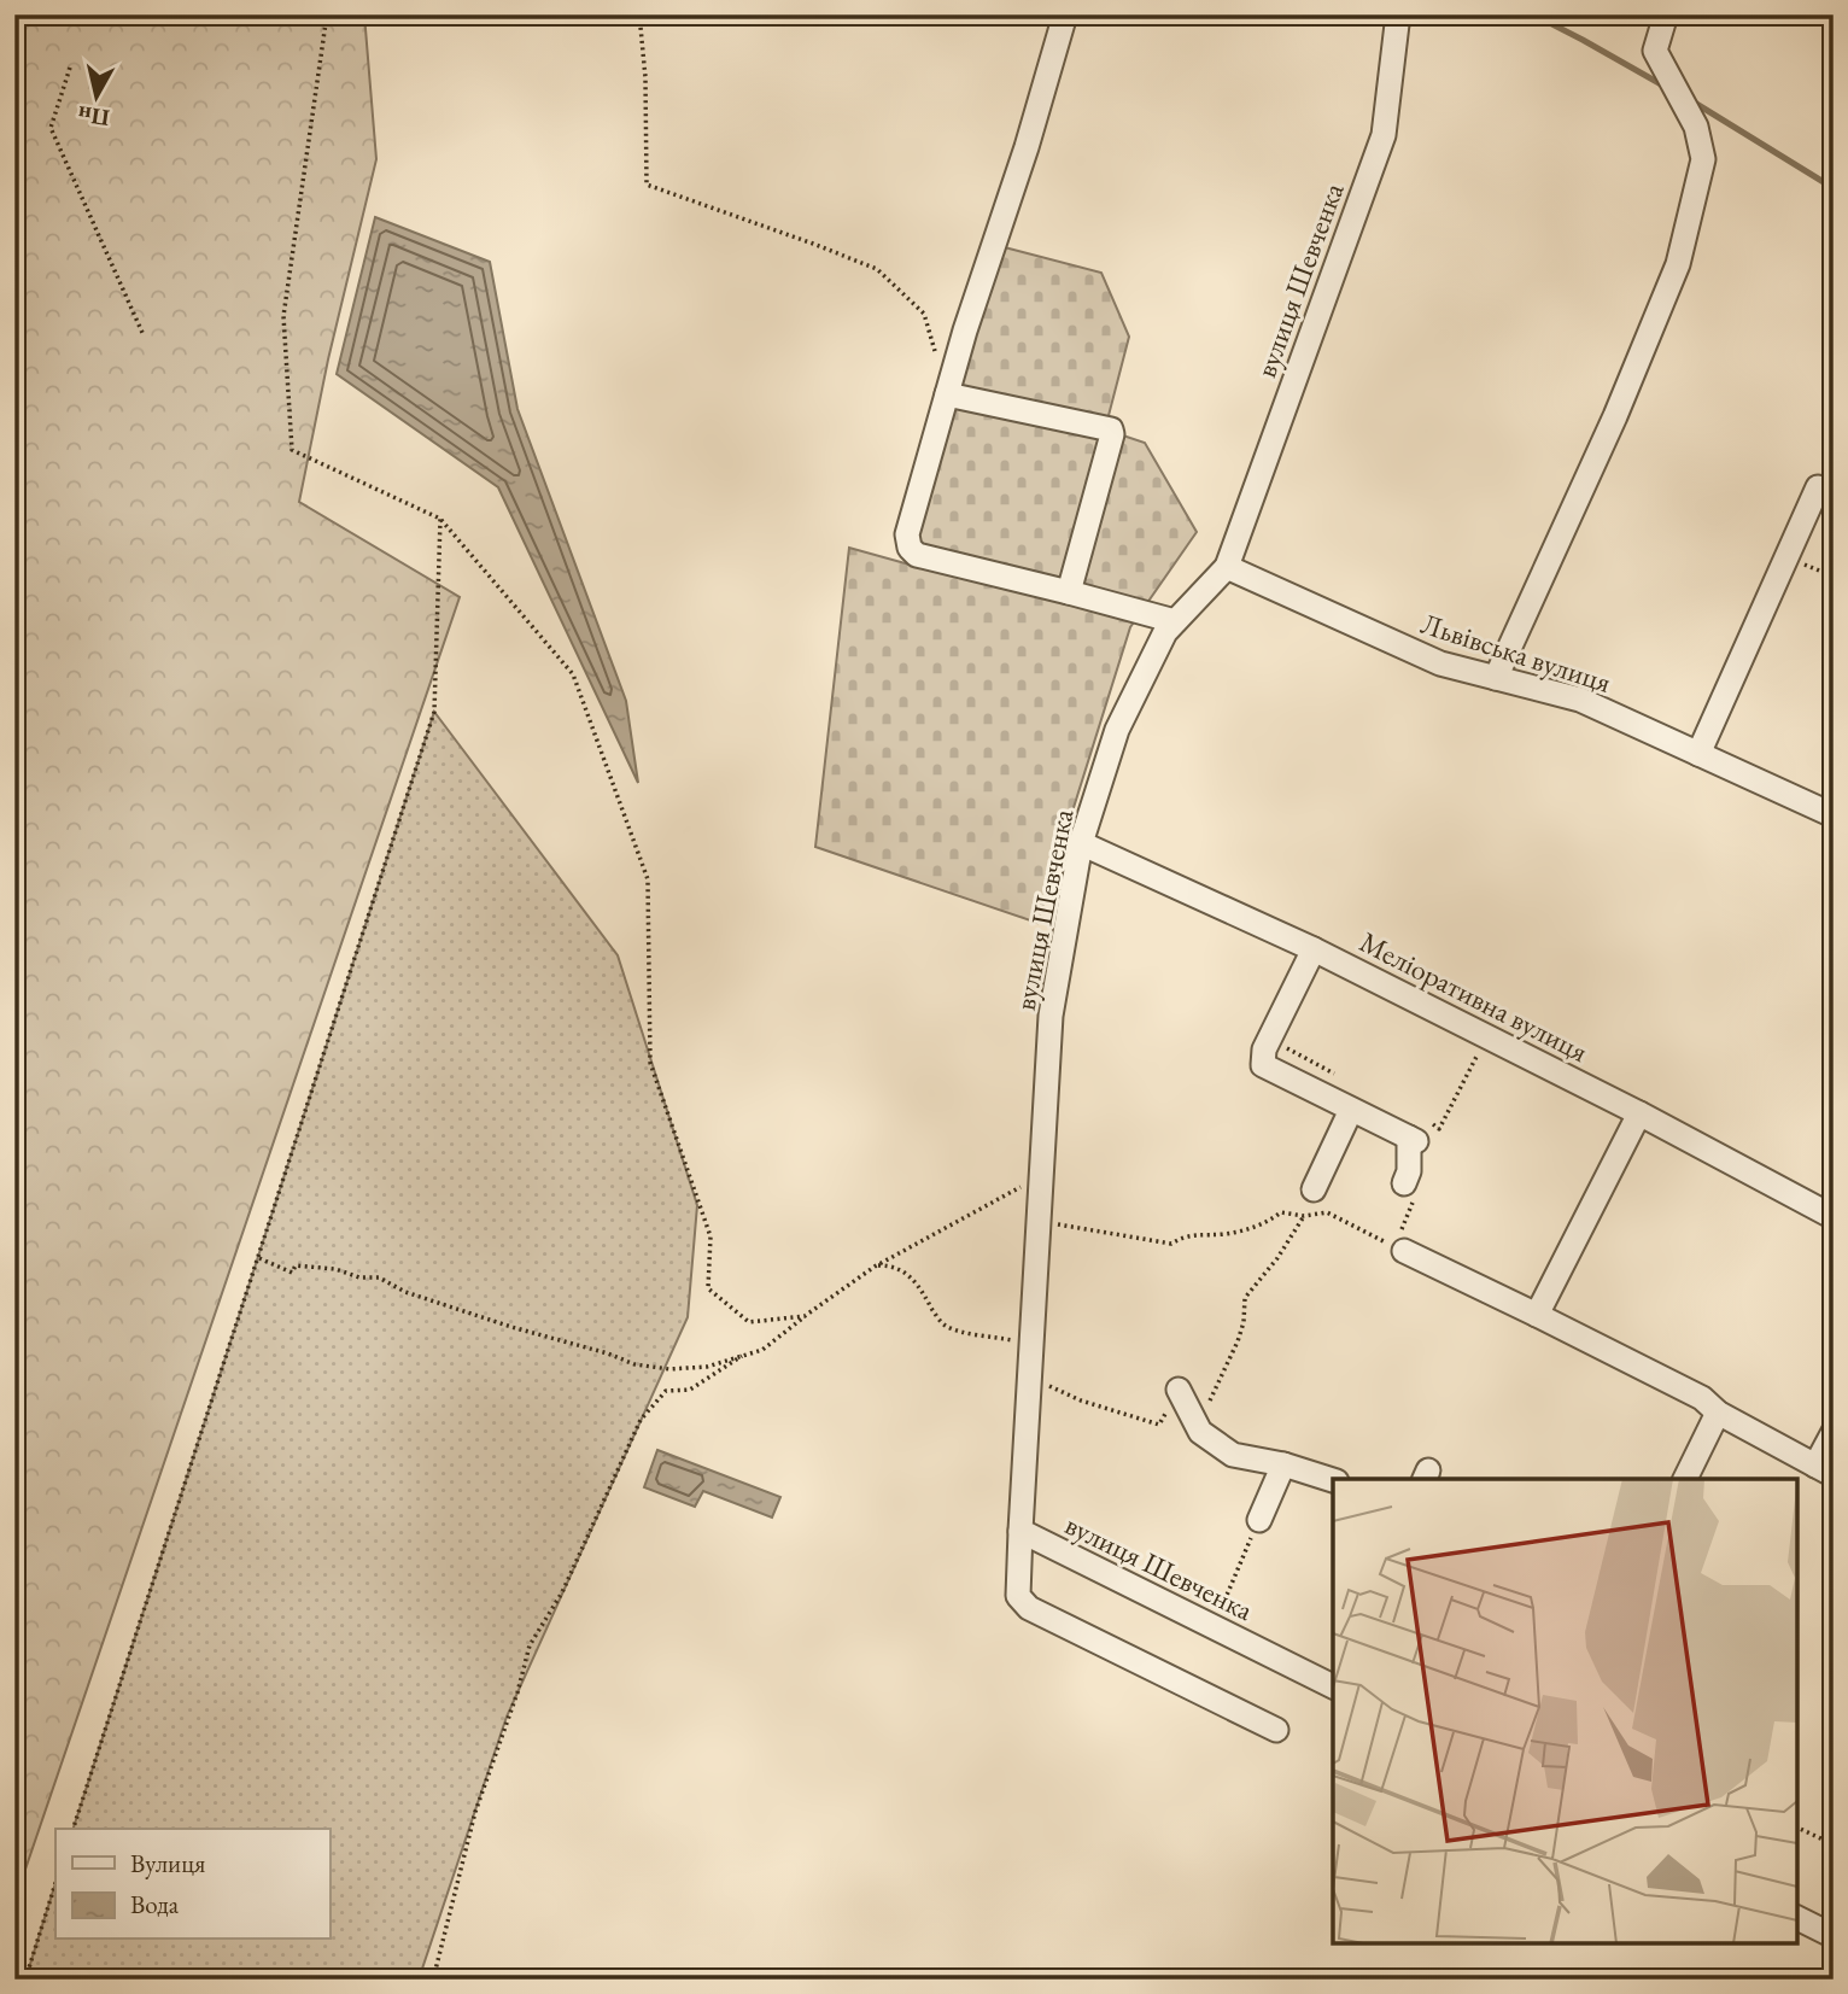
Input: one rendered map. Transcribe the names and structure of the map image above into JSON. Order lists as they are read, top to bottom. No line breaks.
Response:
{"streets":{"street":["вулиця Шевченка","Львівська вулиця","Меліоративна вулиця"]},"crossings":[["вулиця Шевченка","Львівська вулиця"],["вулиця Шевченка","Меліоративна вулиця"]],"legend":["Вулиця","Вода"],"north":"bottom"}
